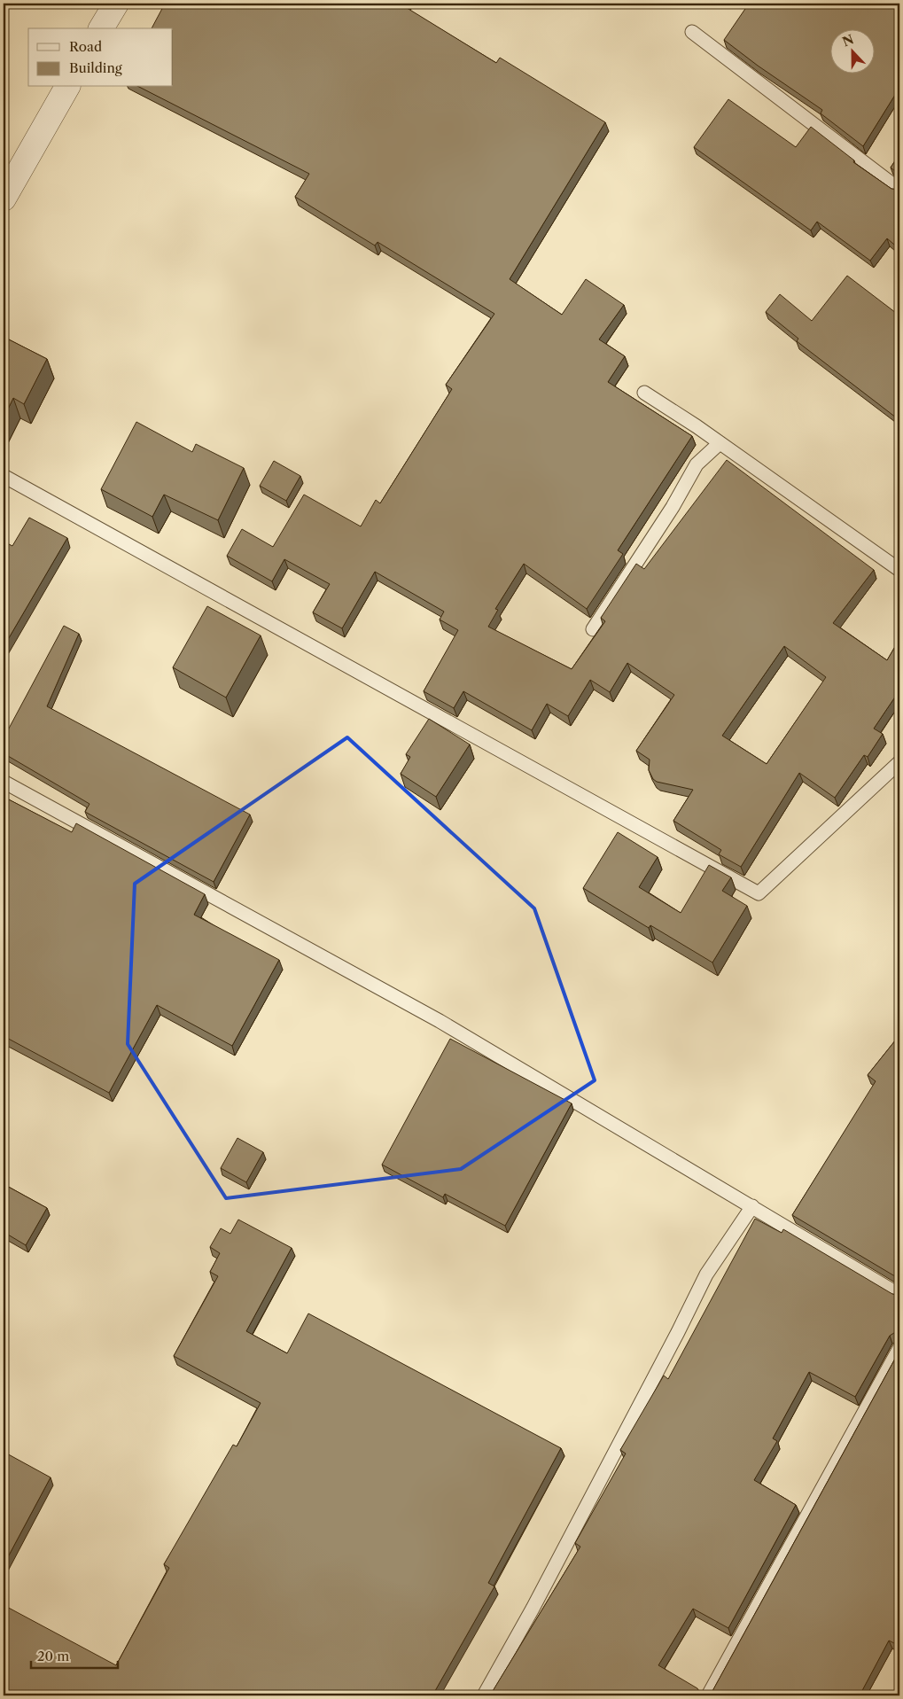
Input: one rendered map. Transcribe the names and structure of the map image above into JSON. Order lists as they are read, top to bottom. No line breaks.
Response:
{"legend":["Road","Building"],"scale_bar":"20 m","north":"top"}
